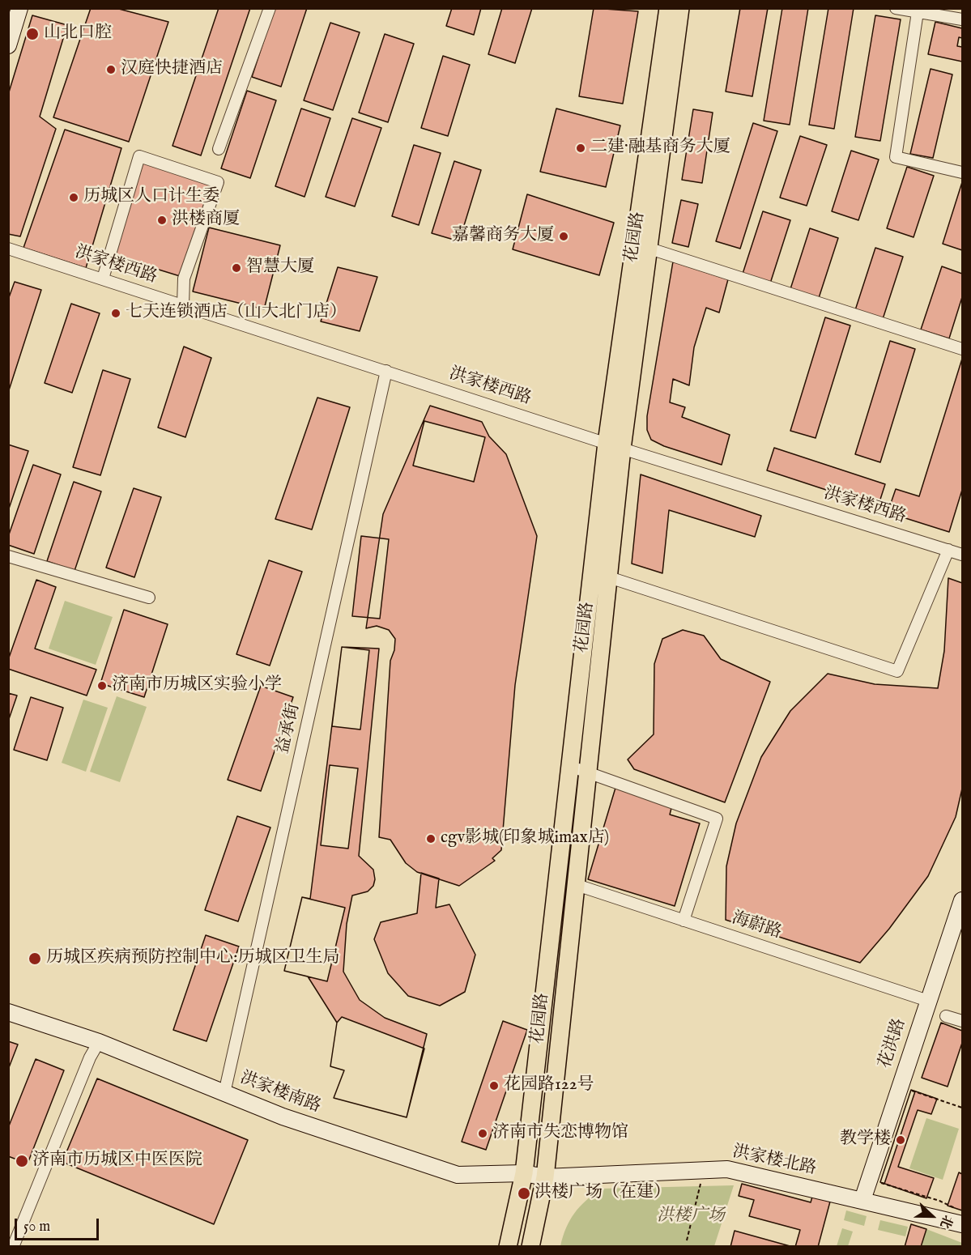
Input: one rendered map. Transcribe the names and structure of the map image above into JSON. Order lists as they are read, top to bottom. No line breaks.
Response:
{"streets":{"main road":["花园路"],"street":["洪家楼西路","益承街","海蔚路","花洪路","洪家楼南路","洪家楼北路"]},"crossings":[["花园路","洪家楼西路"],["花园路","海蔚路"],["花园路","洪家楼南路"],["花园路","洪家楼北路"],["洪家楼西路","益承街"],["益承街","洪家楼南路"],["海蔚路","花洪路"],["花洪路","洪家楼北路"],["洪家楼南路","洪家楼北路"]],"parks":["洪楼广场"],"places":["山北口腔","汉庭快捷酒店","二建·融基商务大厦","历城区人口计生委","洪楼商厦","嘉馨商务大厦","智慧大厦","七天连锁酒店（山大北门店）","济南市历城区实验小学","cgv影城(印象城imax店)","历城区疾病预防控制中心:历城区卫生局","花园路122号","济南市失恋博物馆","教学楼","济南市历城区中医医院","洪楼广场（在建）"],"scale_bar":"50 m","north":"right"}
